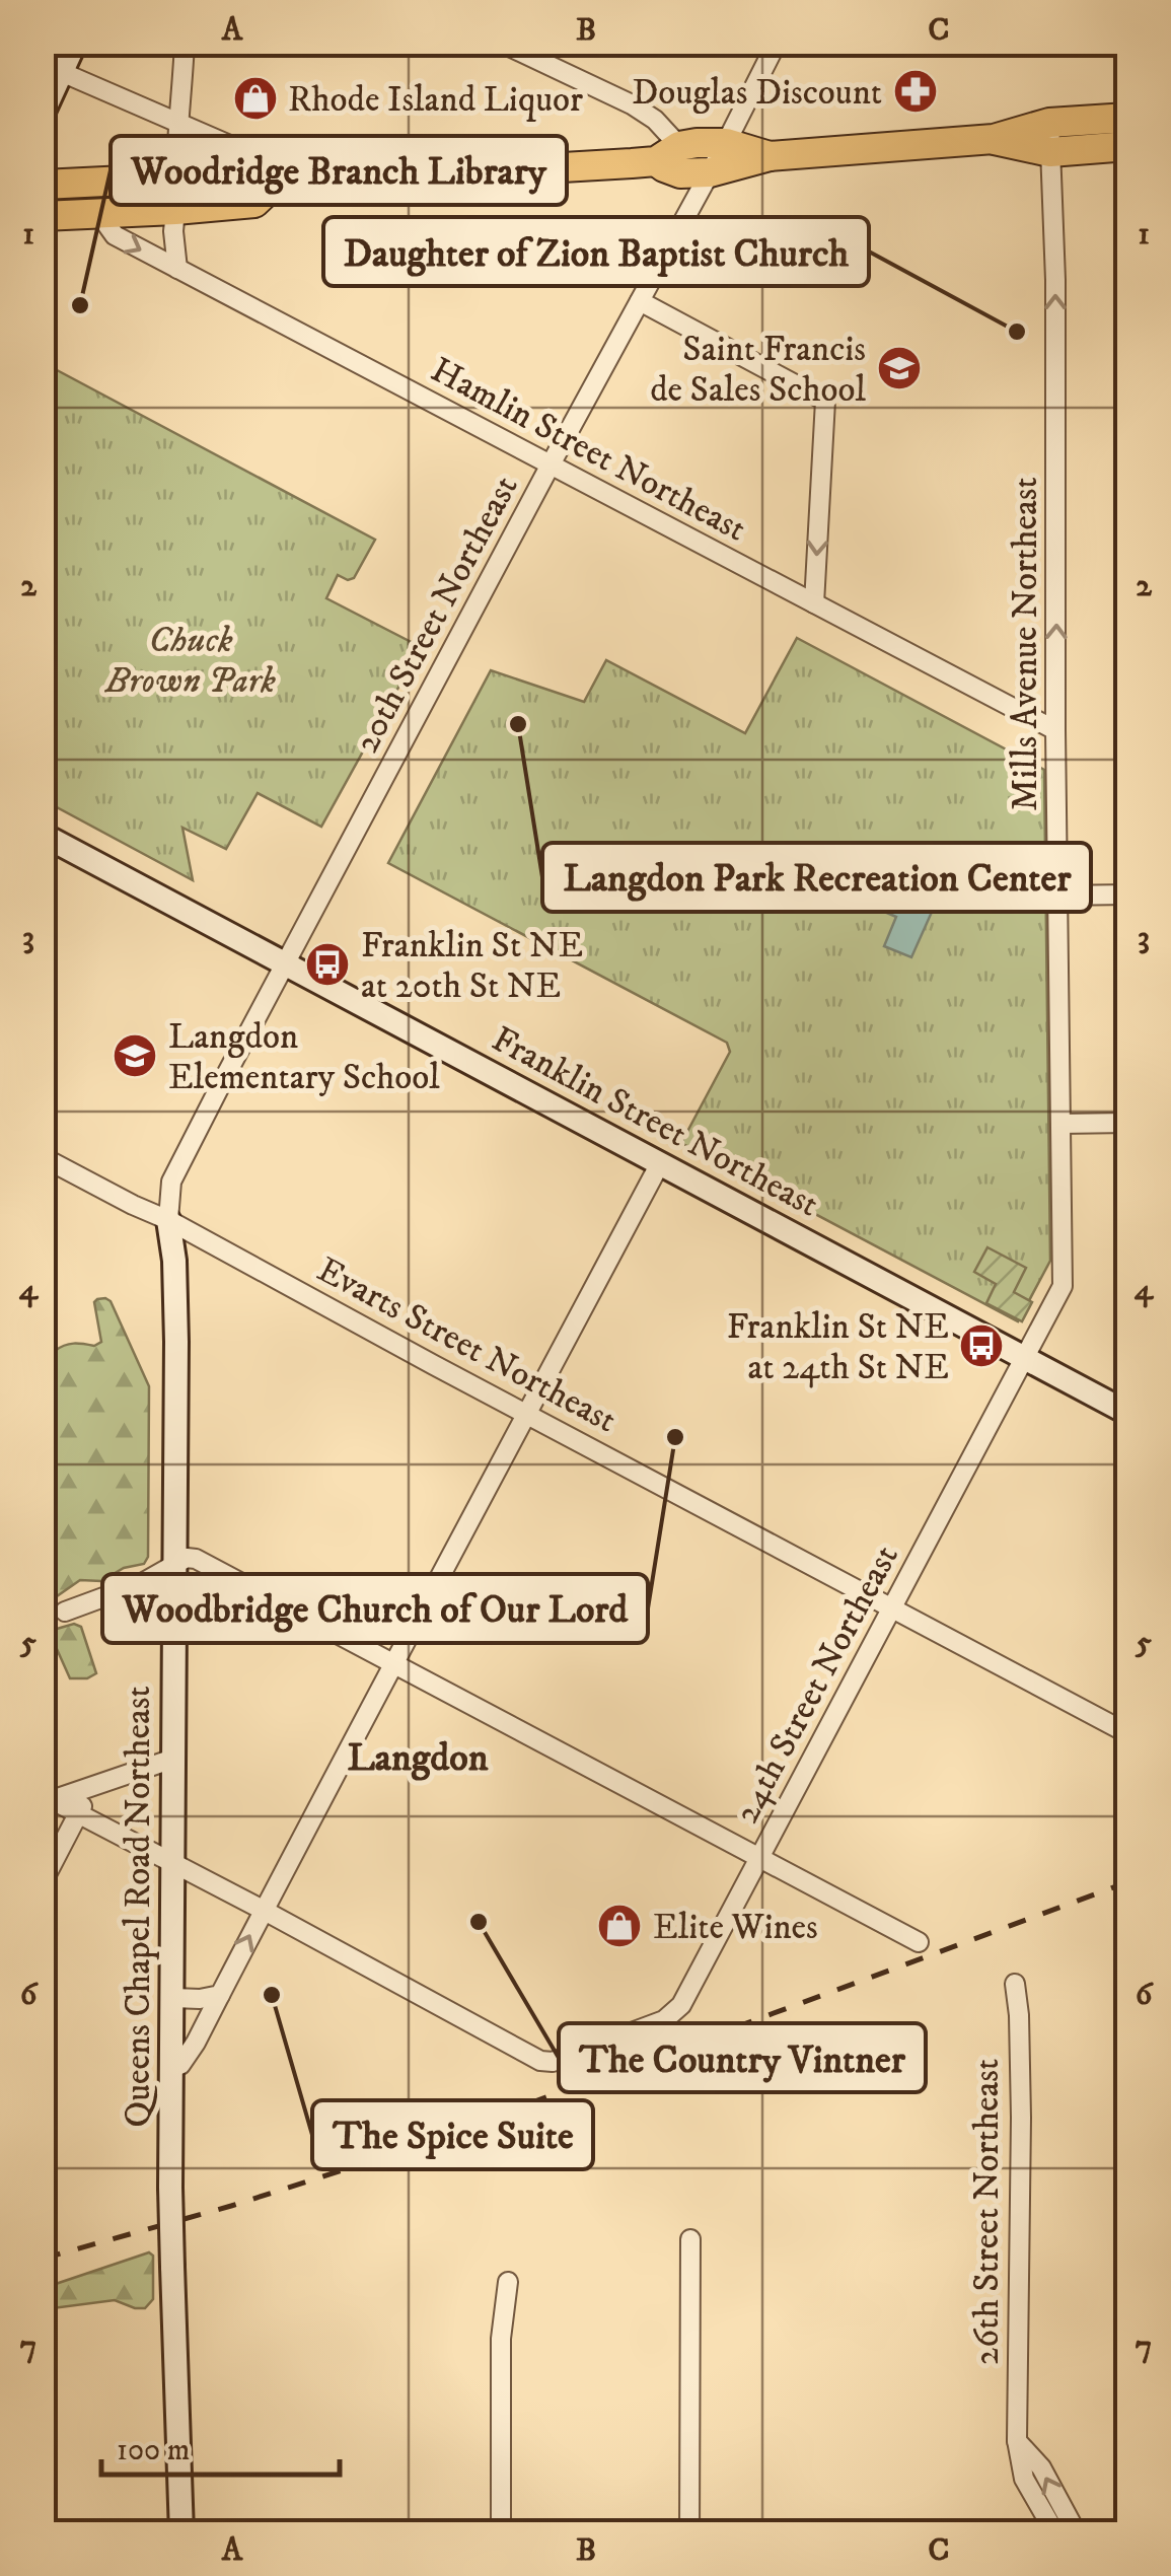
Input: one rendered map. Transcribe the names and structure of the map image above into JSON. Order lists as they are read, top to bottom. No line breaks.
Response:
{"streets":{"street":["Hamlin Street Northeast","20th Street Northeast","Mills Avenue Northeast","Franklin Street Northeast","Evarts Street Northeast","24th Street Northeast","Queens Chapel Road Northeast","26th Street Northeast"]},"crossings":[["Hamlin Street Northeast","20th Street Northeast"],["Hamlin Street Northeast","Mills Avenue Northeast"],["20th Street Northeast","Franklin Street Northeast"],["20th Street Northeast","Evarts Street Northeast"],["20th Street Northeast","Queens Chapel Road Northeast"],["Mills Avenue Northeast","24th Street Northeast"],["Franklin Street Northeast","24th Street Northeast"],["Evarts Street Northeast","24th Street Northeast"],["Evarts Street Northeast","Queens Chapel Road Northeast"]],"one_way":["Mills Avenue Northeast"],"districts":["Langdon"],"parks":["Chuck Brown Park"],"places":{"pharmacy":["Douglas Discount"],"shop":["Rhode Island Liquor","Elite Wines"],"other":["Woodridge Branch Library","Daughter of Zion Baptist Church","Langdon Park Recreation Center","Woodbridge Church of Our Lord","The Country Vintner","The Spice Suite"],"school or university":["Saint Francis de Sales School","Langdon Elementary School"],"bus stop":["Franklin St NE at 20th St NE","Franklin St NE at 24th St NE"]},"scale_bar":"100 m","grid":{"columns":["A","B","C"],"rows":["1","2","3","4","5","6","7"]}}
